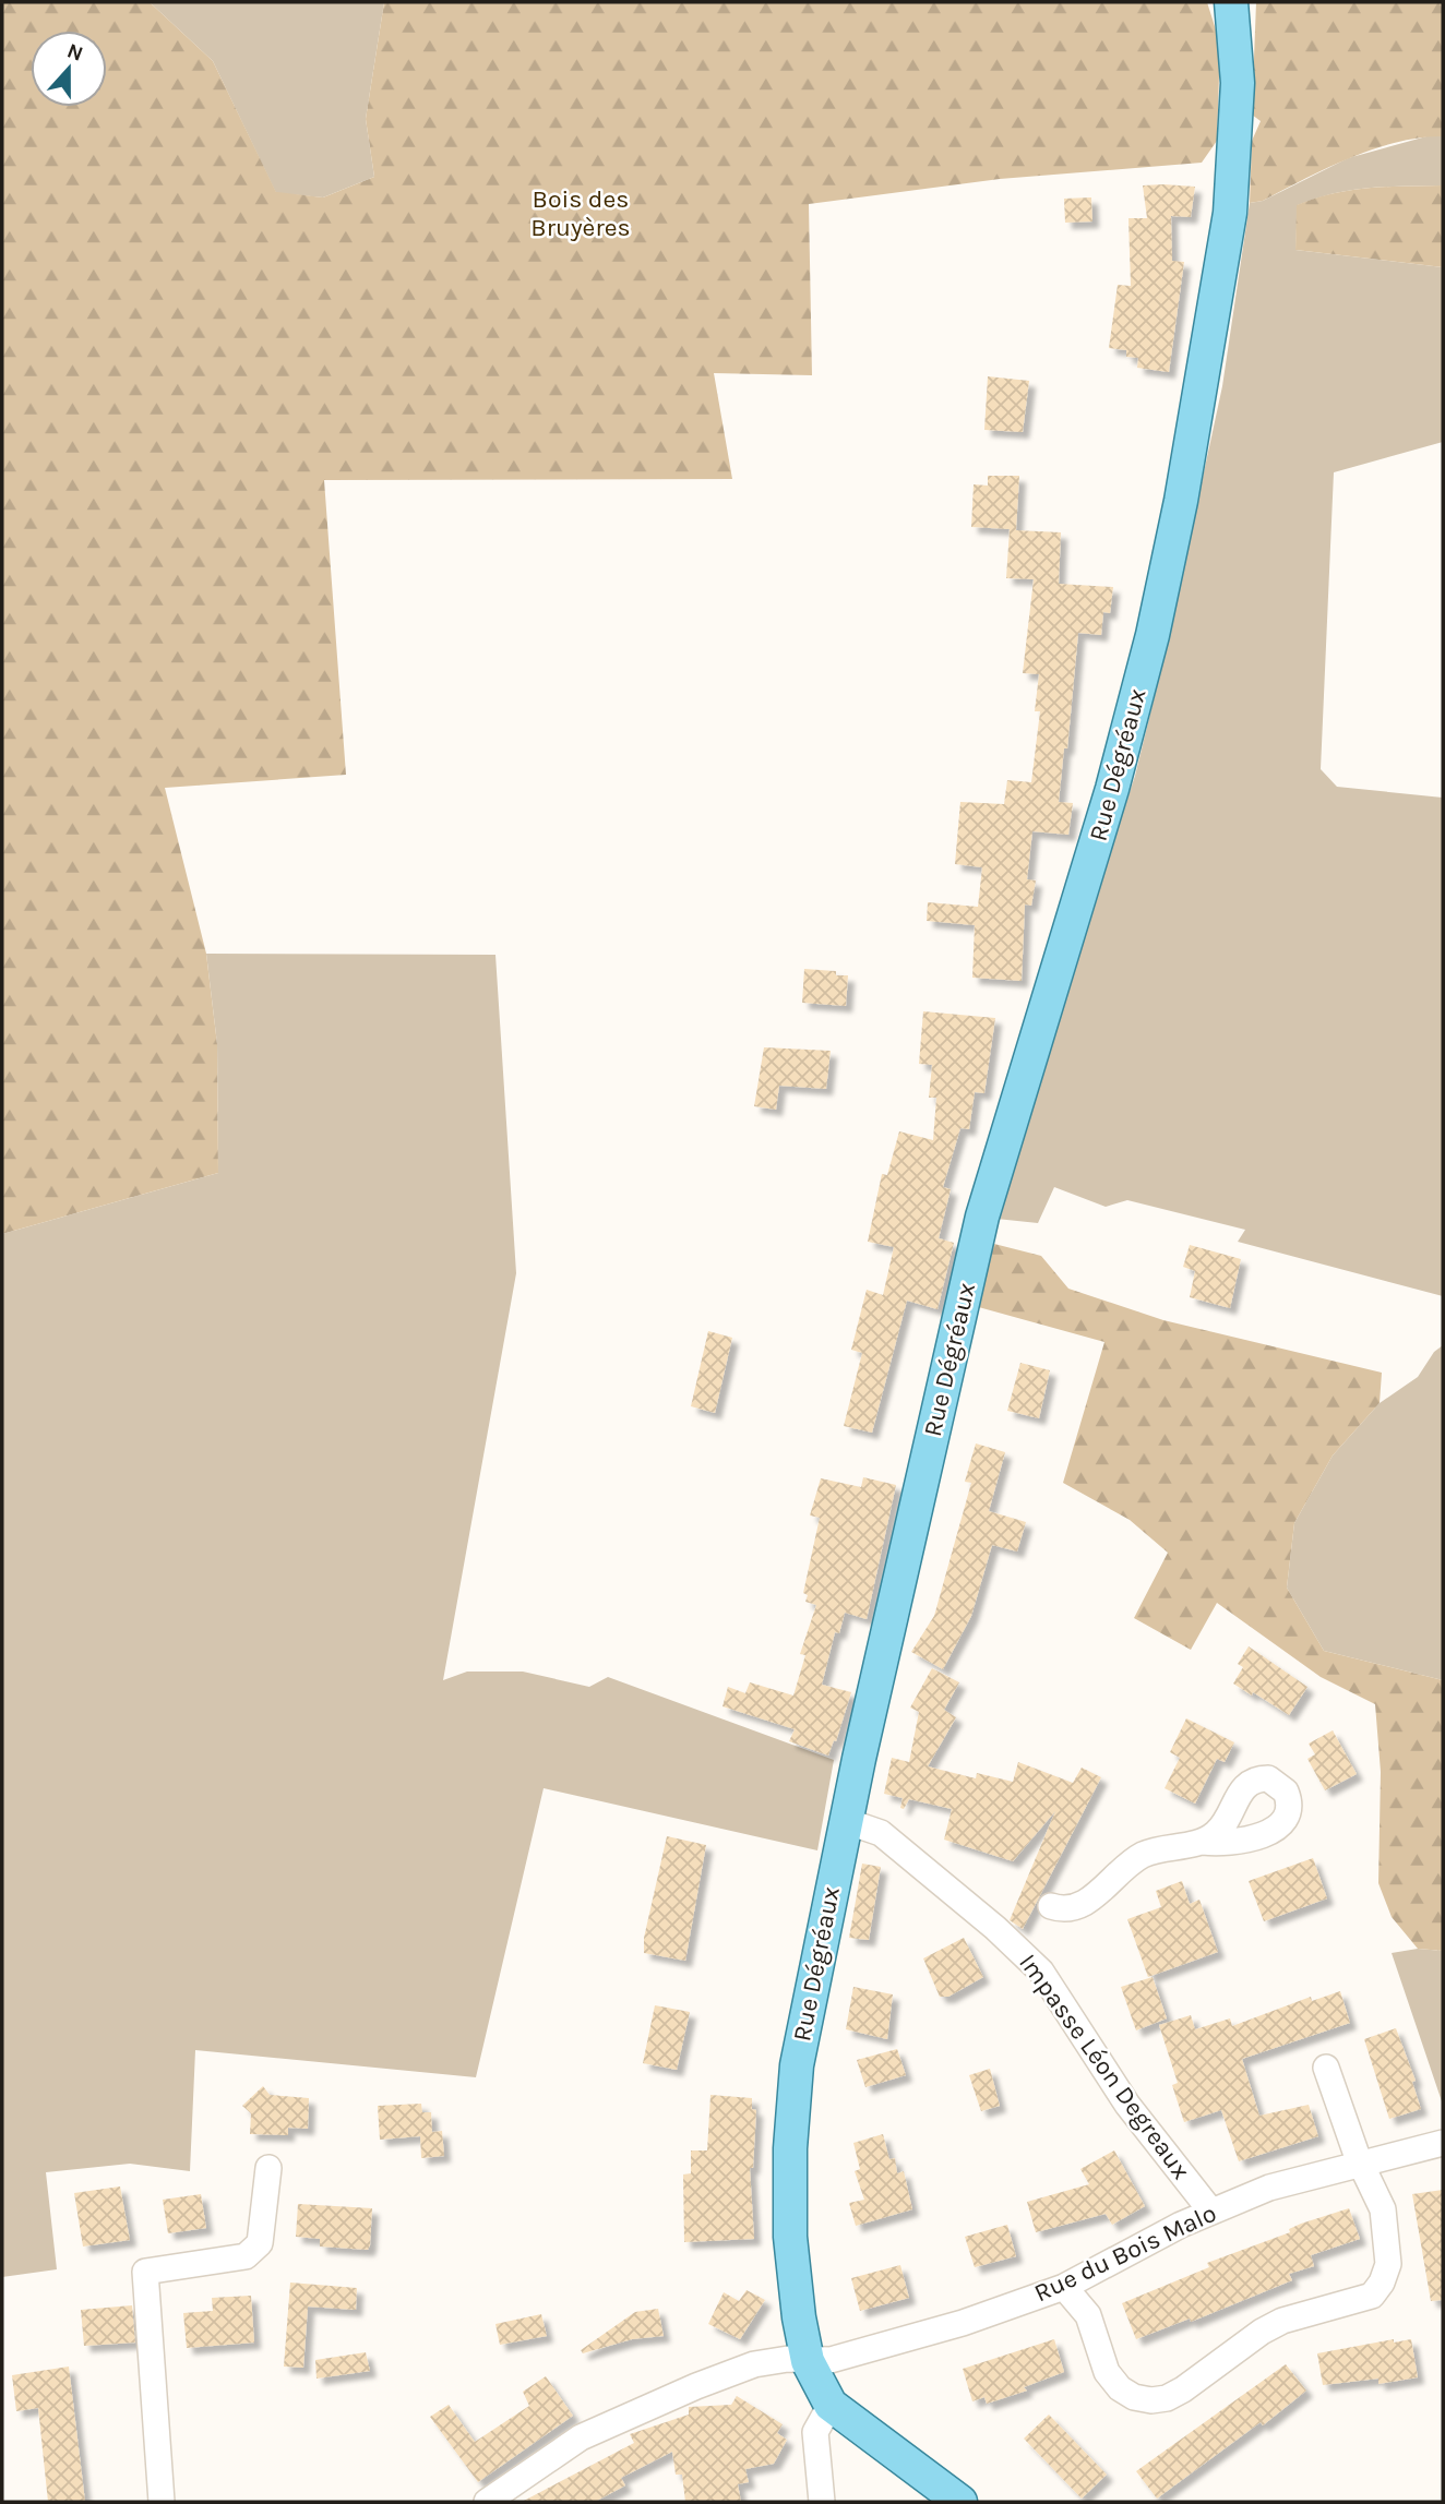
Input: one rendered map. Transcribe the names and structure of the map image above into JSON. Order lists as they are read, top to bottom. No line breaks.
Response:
{"streets":{"main road":["Rue Dégréaux"],"street":["Impasse Léon Degreaux","Rue du Bois Malo"]},"crossings":[["Rue Dégréaux","Impasse Léon Degreaux"],["Rue Dégréaux","Rue du Bois Malo"],["Impasse Léon Degreaux","Rue du Bois Malo"]],"parks":["Bois des Bruyères"],"north":"top"}
